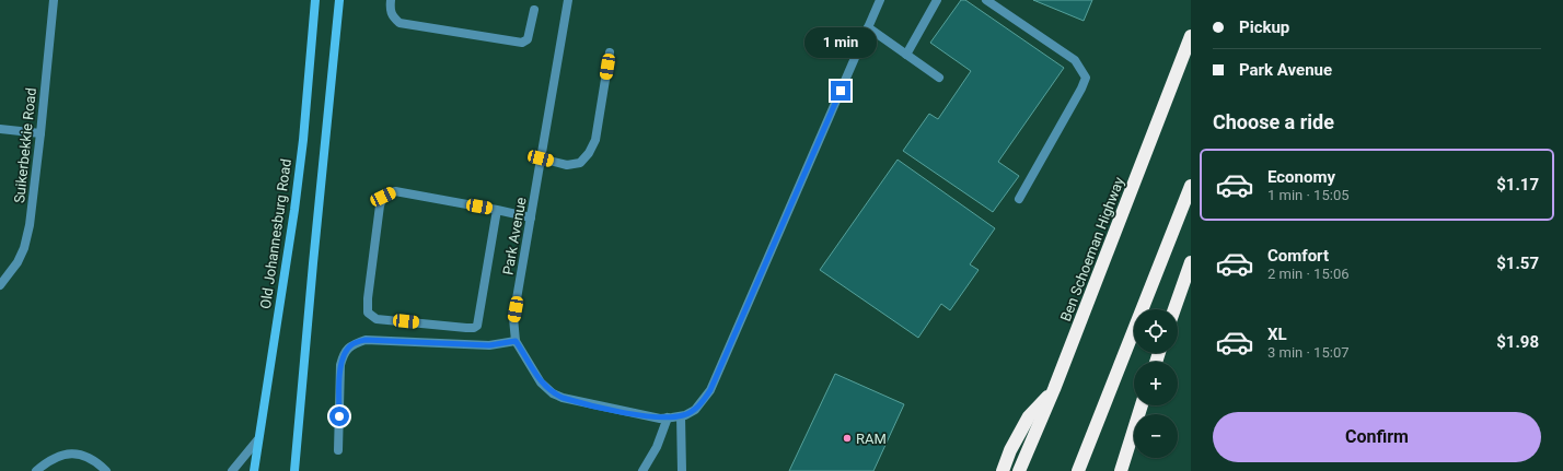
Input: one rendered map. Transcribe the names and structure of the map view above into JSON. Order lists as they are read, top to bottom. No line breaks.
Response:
{"streets":{"highway":["Ben Schoeman Highway"],"main road":["Old Johannesburg Road"],"street":["Suikerbekkie Road","Park Avenue"]},"places":["RAM"],"page":{"banner":["Pickup","Park Avenue"],"bubble":"1 min","heading":"Choose a ride","list":[{"name":"Economy","note":"1 min · 15:05","value":"$1.17"},{"name":"Comfort","note":"2 min · 15:06","value":"$1.57"},{"name":"XL","note":"3 min · 15:07","value":"$1.98"}],"map_buttons":["+","−"],"buttons":"Confirm"}}
